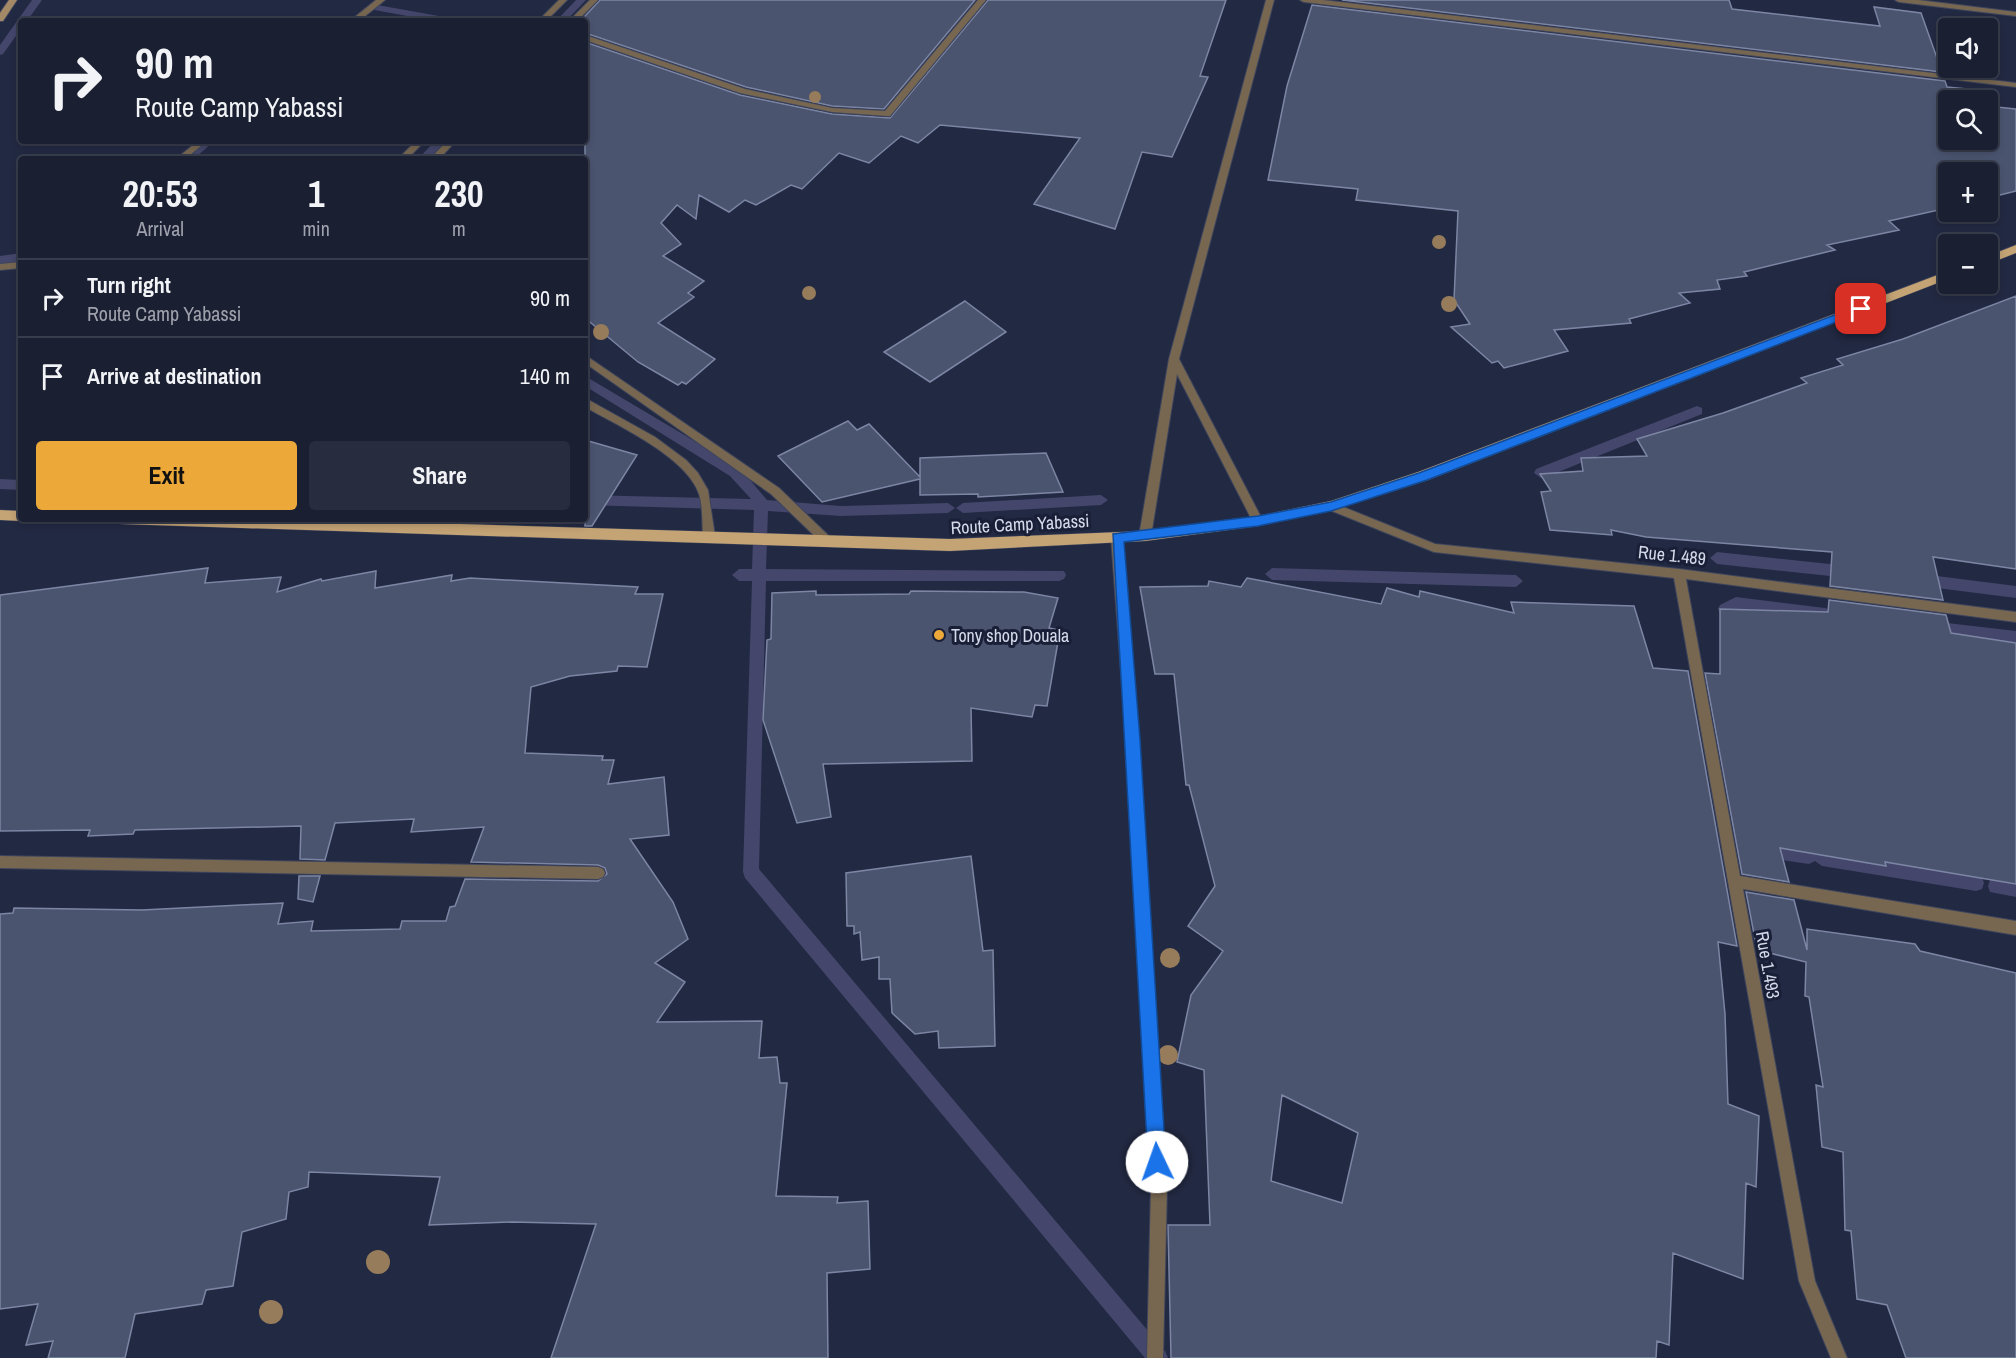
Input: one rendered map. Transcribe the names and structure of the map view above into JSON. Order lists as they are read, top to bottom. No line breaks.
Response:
{"streets":{"main road":["Route Camp Yabassi"],"street":["Rue 1.489","Rue 1.493"]},"crossings":[["Route Camp Yabassi","Rue 1.489"],["Rue 1.489","Rue 1.493"]],"places":["Tony shop Douala"],"page":{"map_buttons":["+","−"],"turn":["90 m","Route Camp Yabassi"],"eta":["20:53","Arrival","1","min","230","m"],"list":[{"name":"Turn right","note":"Route Camp Yabassi","value":"90 m"},{"name":"Arrive at destination","value":"140 m"}],"buttons":["Exit","Share"]}}
